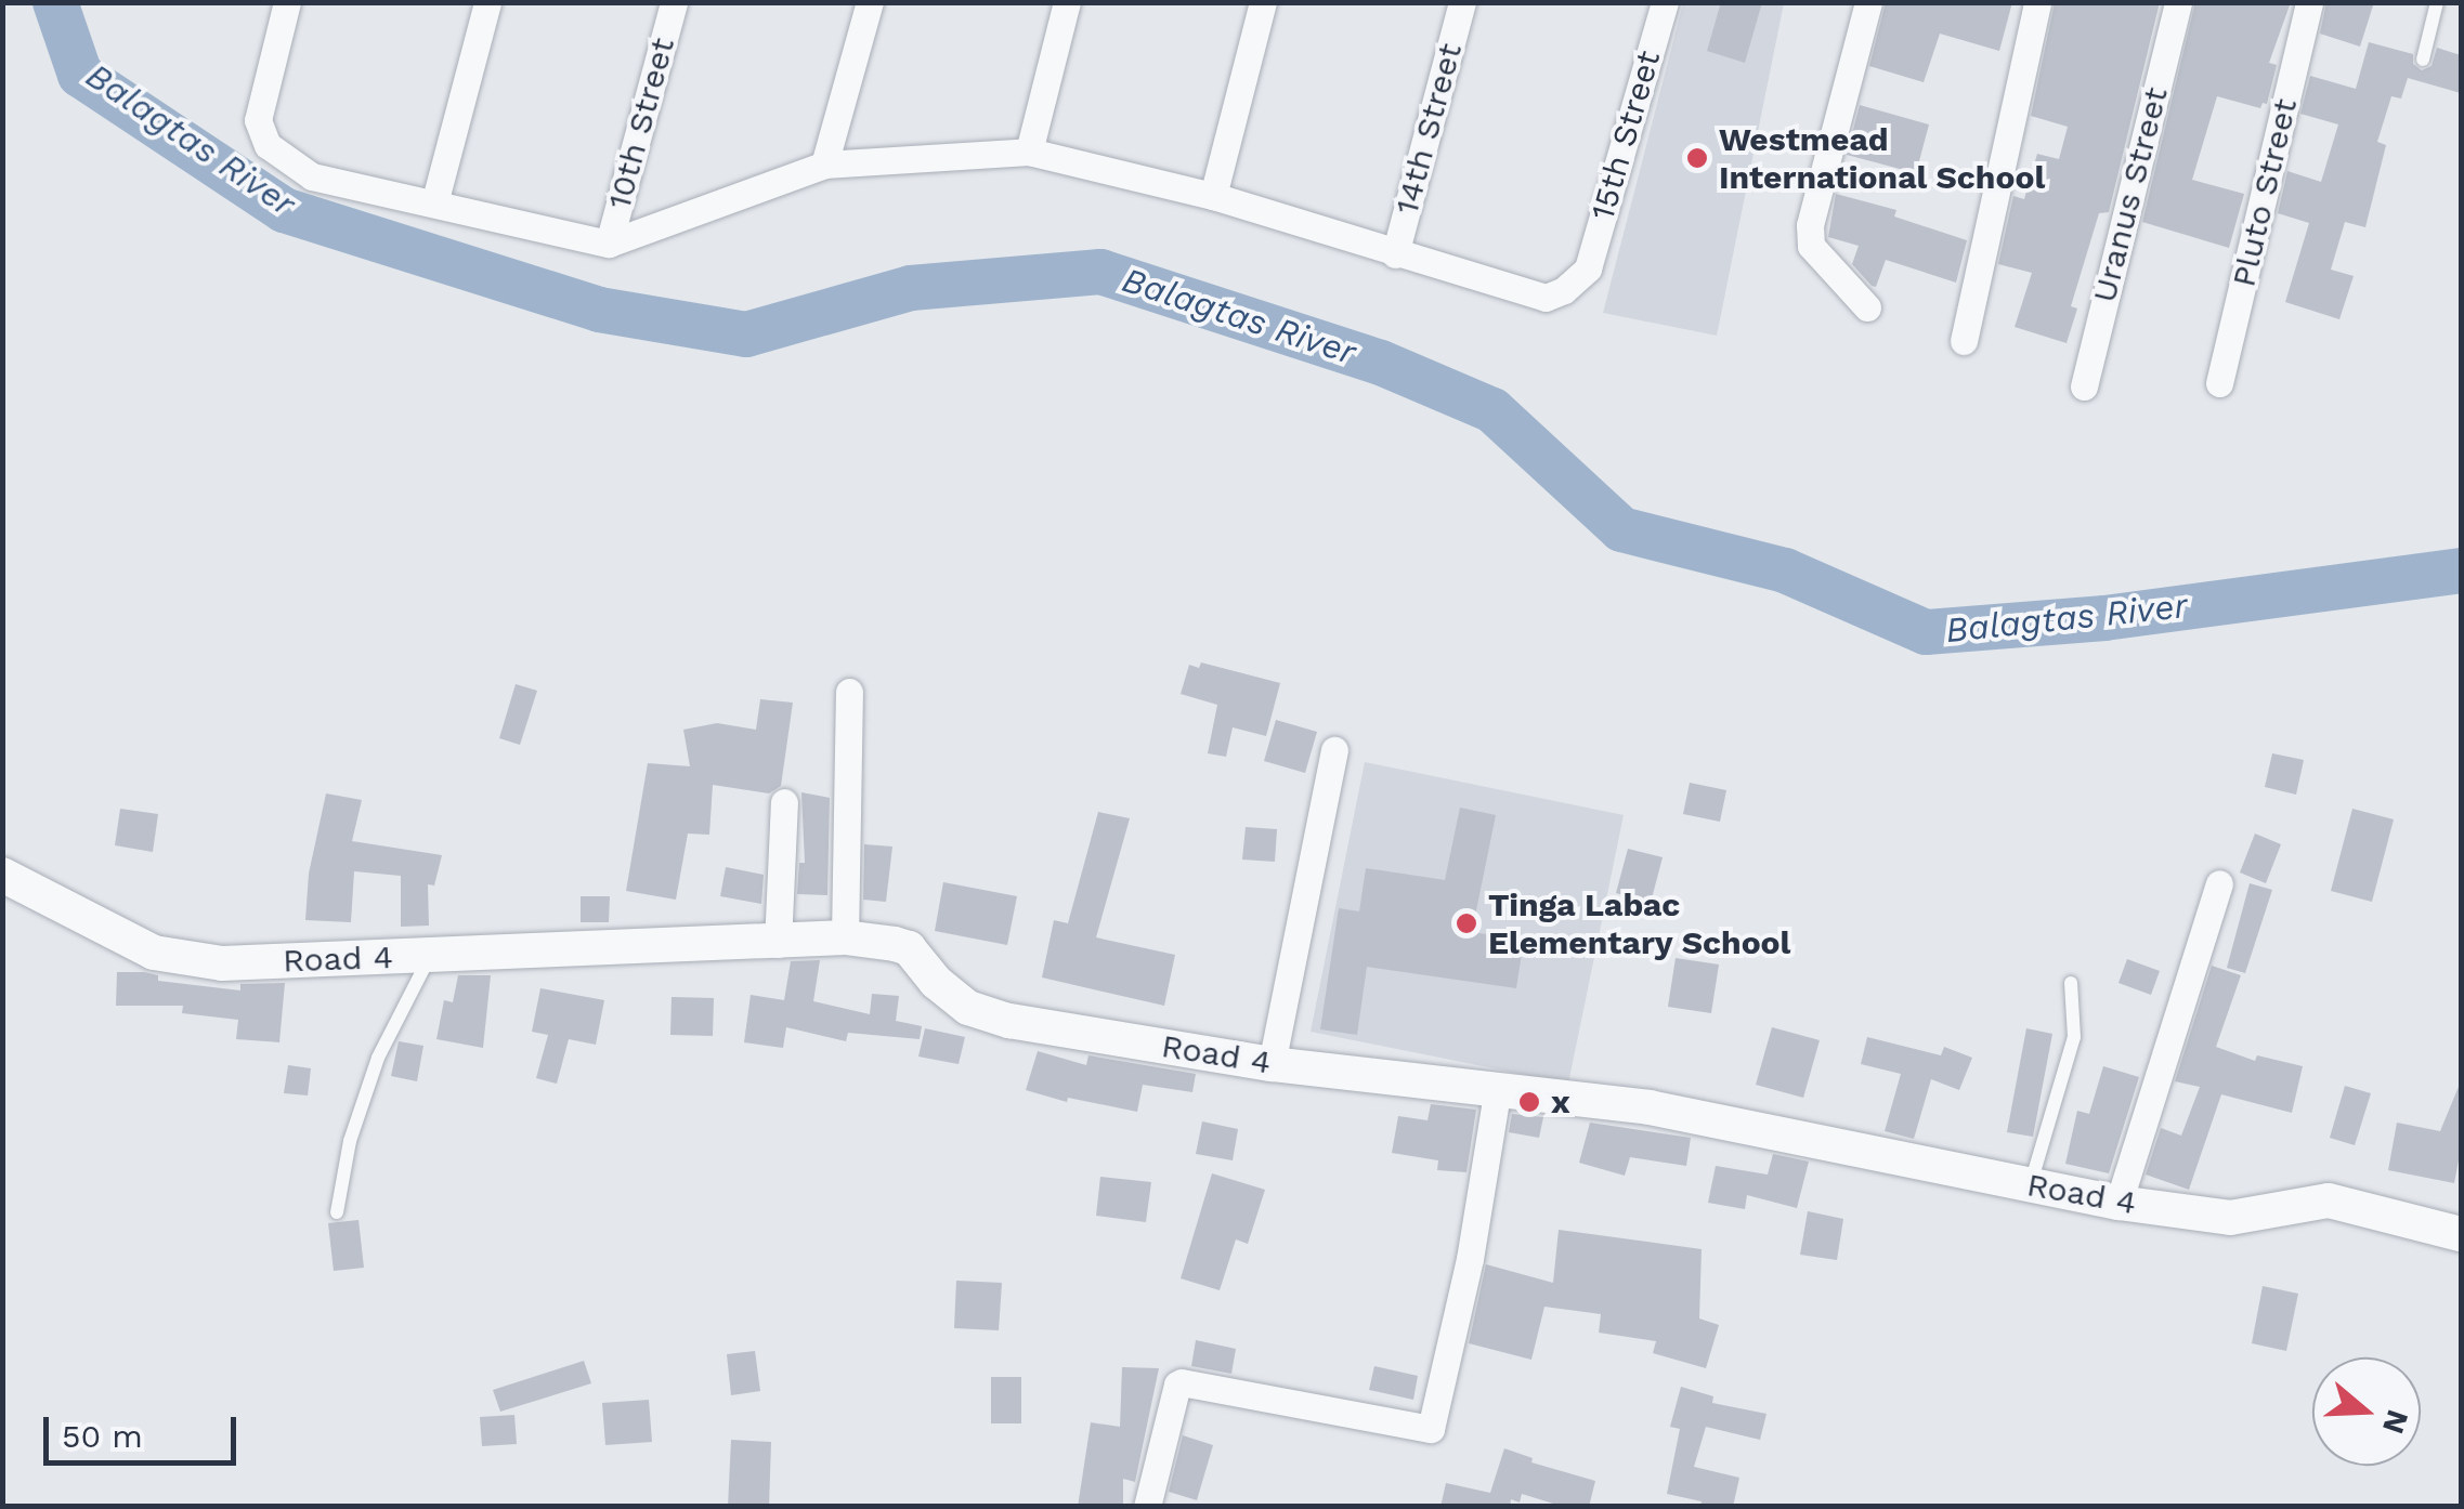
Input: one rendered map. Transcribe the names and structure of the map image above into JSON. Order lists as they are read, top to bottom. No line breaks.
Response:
{"streets":{"street":["10th Street","14th Street","15th Street","Pluto Street","Uranus Street","Road 4"]},"crossings":[["14th Street","15th Street"]],"water":["Balagtas River"],"places":["Westmead International School","Tinga Labac Elementary School","x"],"scale_bar":"50 m","north":"right"}
